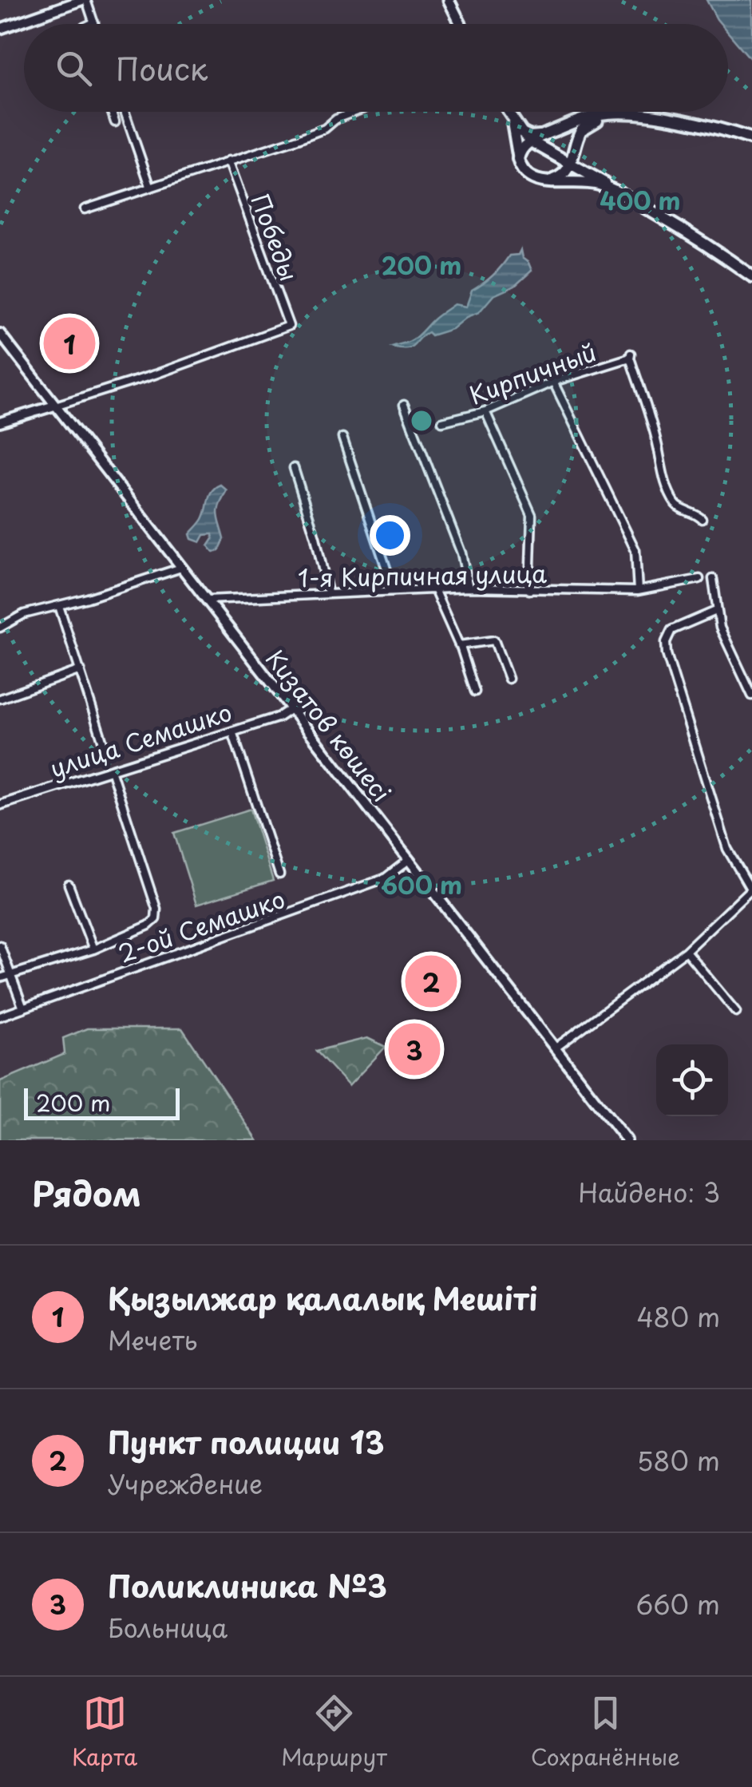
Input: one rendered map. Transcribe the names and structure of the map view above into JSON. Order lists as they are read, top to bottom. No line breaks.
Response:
{"streets":{"main road":["Кизатов көшесі"],"street":["Победы","Кирпичный","1-я Кирпичная улица","улица Семашко","2-ой Семашко"]},"crossings":[["Победы","Кизатов көшесі"],["1-я Кирпичная улица","Кизатов көшесі"],["Кизатов көшесі","улица Семашко"],["Кизатов көшесі","2-ой Семашко"]],"scale_bar":"200 m","page":{"search":"Поиск","pins":["1","2","3"],"scale":"200 m","heading":["Рядом","Найдено: 3"],"list":[{"mark":"1","name":"Қызылжар қалалық Мешіті","note":"Мечеть","value":"480 m"},{"mark":"2","name":"Пункт полиции 13","note":"Учреждение","value":"580 m"},{"mark":"3","name":"Поликлиника №3","note":"Больница","value":"660 m"}],"nav":["Карта","Маршрут","Сохранённые"]},"rings":["400 m","200 m","600 m"]}
